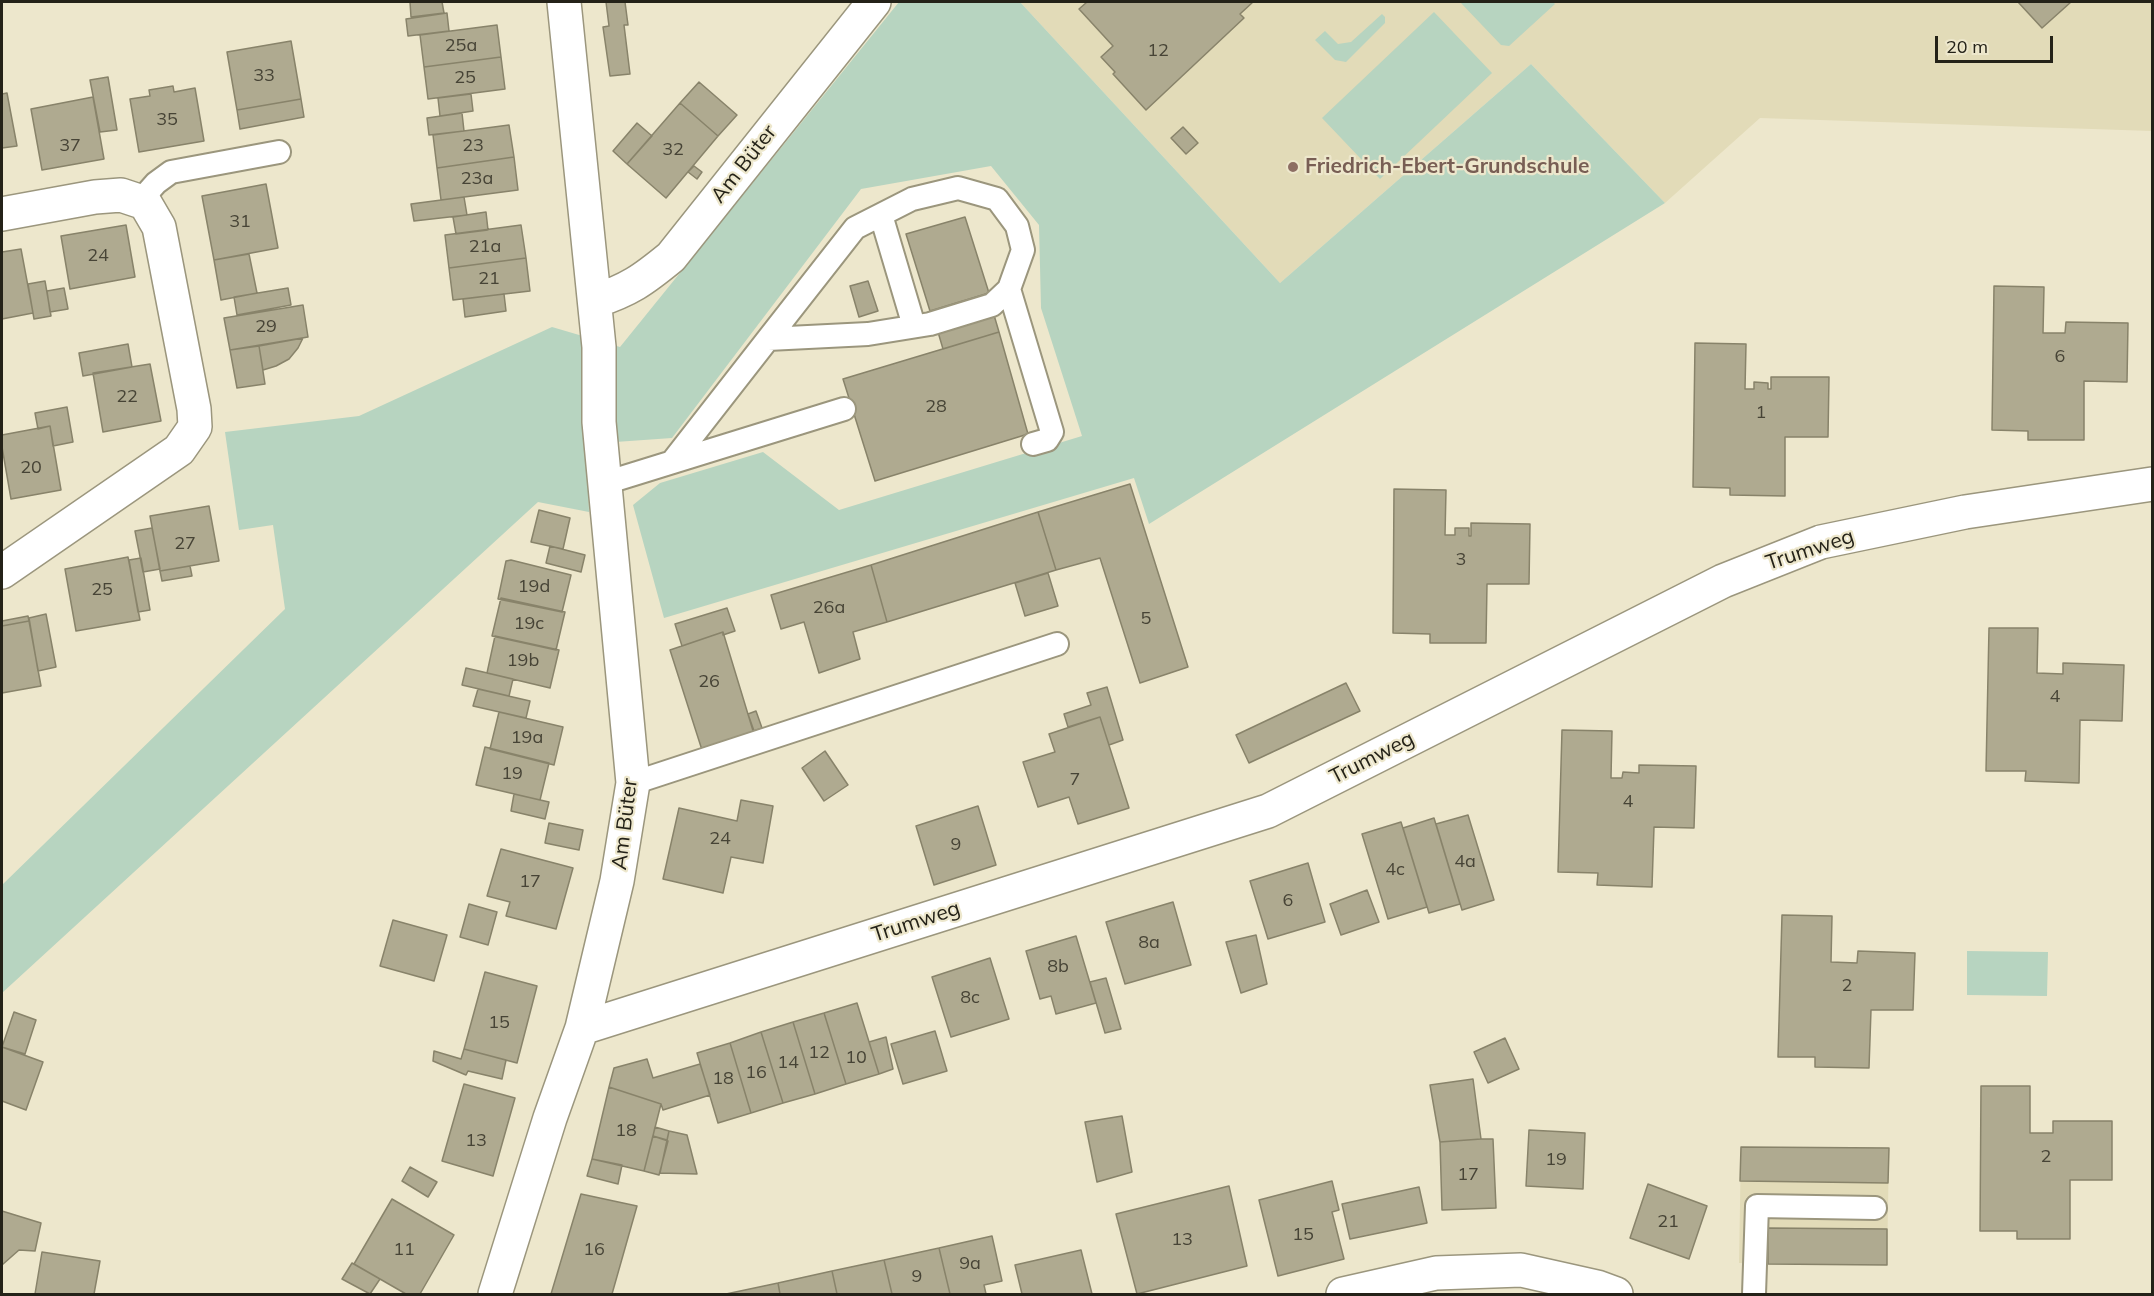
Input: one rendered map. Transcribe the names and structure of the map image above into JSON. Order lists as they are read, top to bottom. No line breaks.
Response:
{"streets":{"street":["Am Büter","Trumweg"]},"crossings":[["Am Büter","Trumweg"]],"places":["Friedrich-Ebert-Grundschule"],"house_numbers":["25a","12","33","25","35","37","23","32","23a","31","21a","24","21","29","6","22","28","1","20","27","3","19d","25","26a","5","19c","19b","26","4","19a","19","7","4","24","9","4a","4c","17","6","8a","8b","2","8c","15","12","10","14","16","18","18","13","2","19","17","21","15","13","11","16","9a","9"],"scale_bar":"20 m"}
